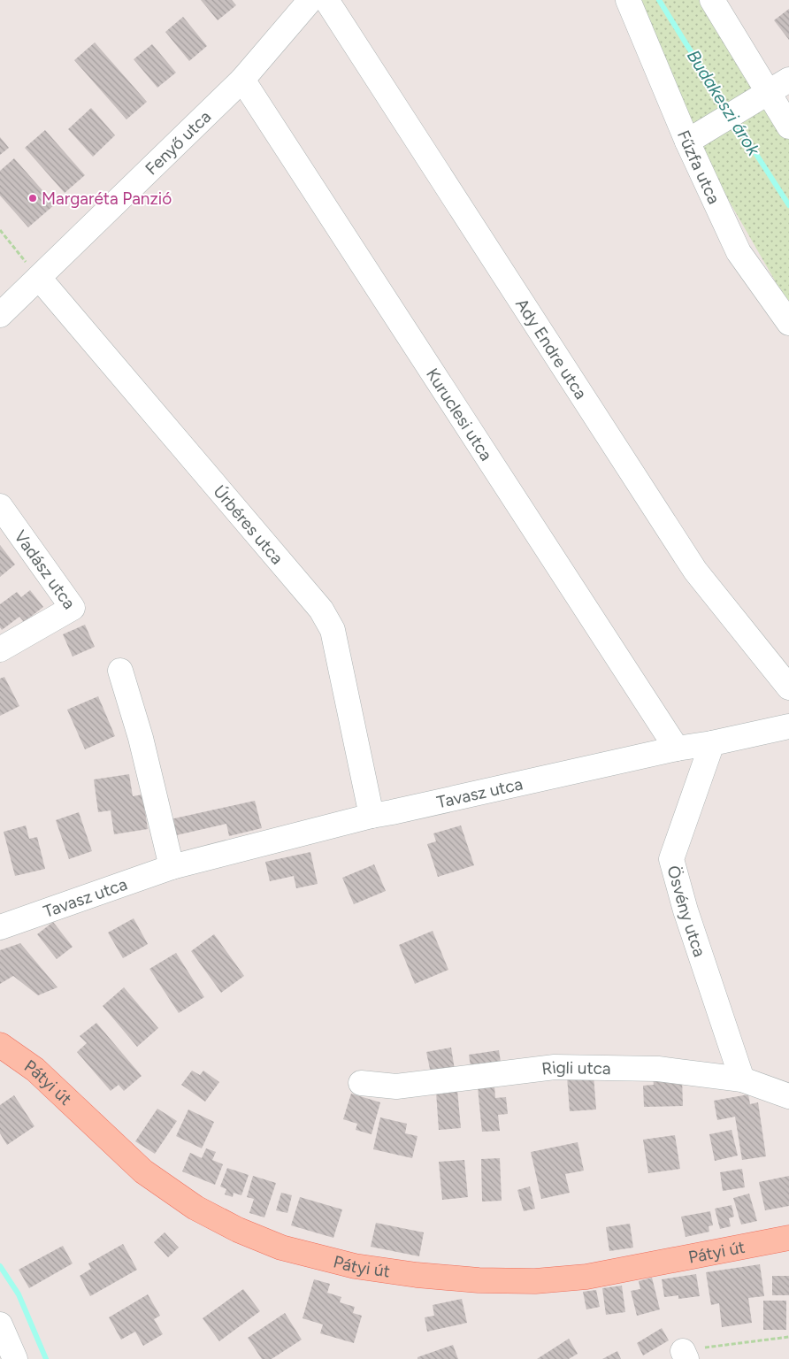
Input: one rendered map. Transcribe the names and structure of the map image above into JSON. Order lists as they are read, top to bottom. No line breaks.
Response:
{"streets":{"main road":["Pátyi út"],"street":["Fenyő utca","Fűzfa utca","Ady Endre utca","Kuruclesi utca","Úrbéres utca","Vadász utca","Tavasz utca","Ösvény utca","Rigli utca"]},"crossings":[["Fenyő utca","Kuruclesi utca"],["Fenyő utca","Úrbéres utca"],["Kuruclesi utca","Tavasz utca"],["Úrbéres utca","Tavasz utca"],["Tavasz utca","Ösvény utca"],["Ösvény utca","Rigli utca"]],"water":["Budakeszi árok"],"places":["Margaréta Panzió"]}
